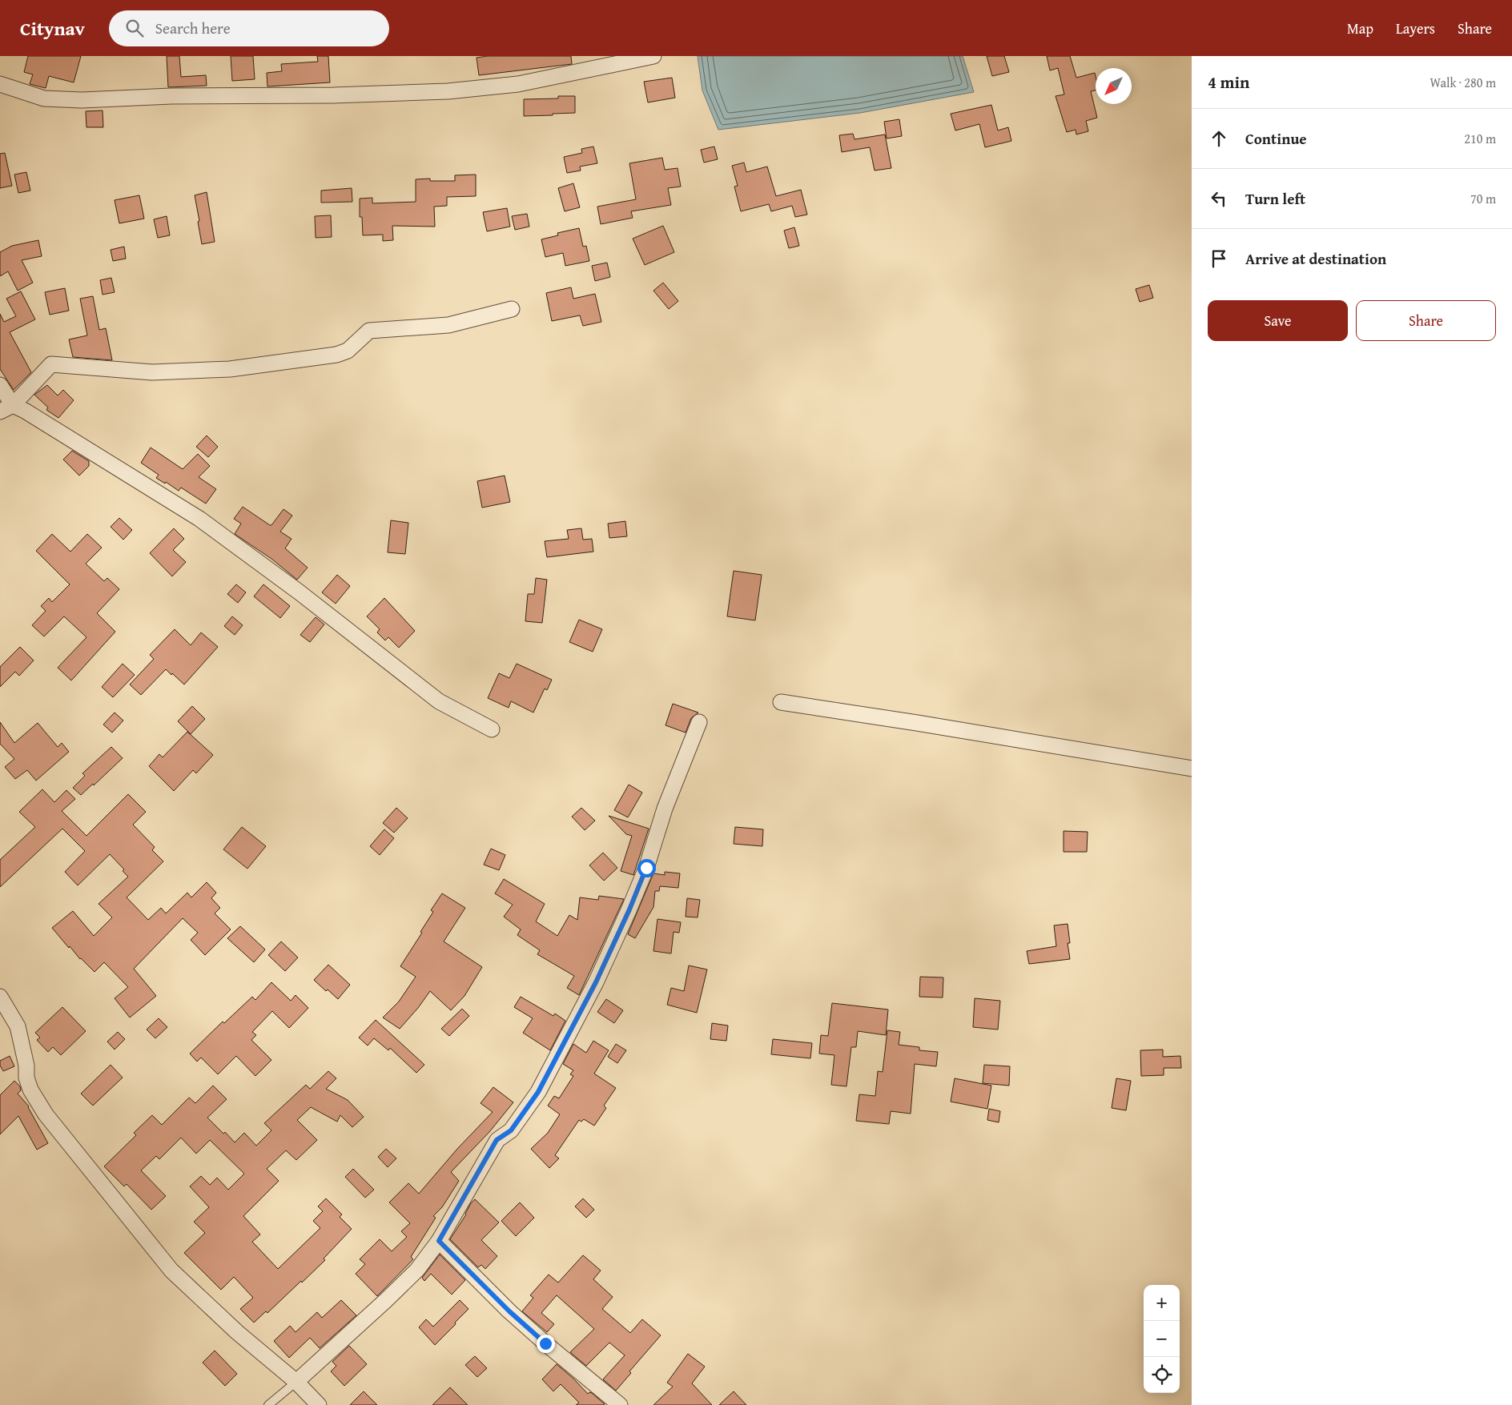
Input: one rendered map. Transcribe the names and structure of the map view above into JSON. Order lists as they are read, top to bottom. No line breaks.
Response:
{"north":"bottom left","page":{"header":"Citynav","search":"Search here","nav":["Map","Layers","Share"],"heading":["4 min","Walk · 280 m"],"list":[["Continue","210 m"],["Turn left","70 m"],"Arrive at destination"],"buttons":["Save","Share"],"map_buttons":["+","−"]}}
